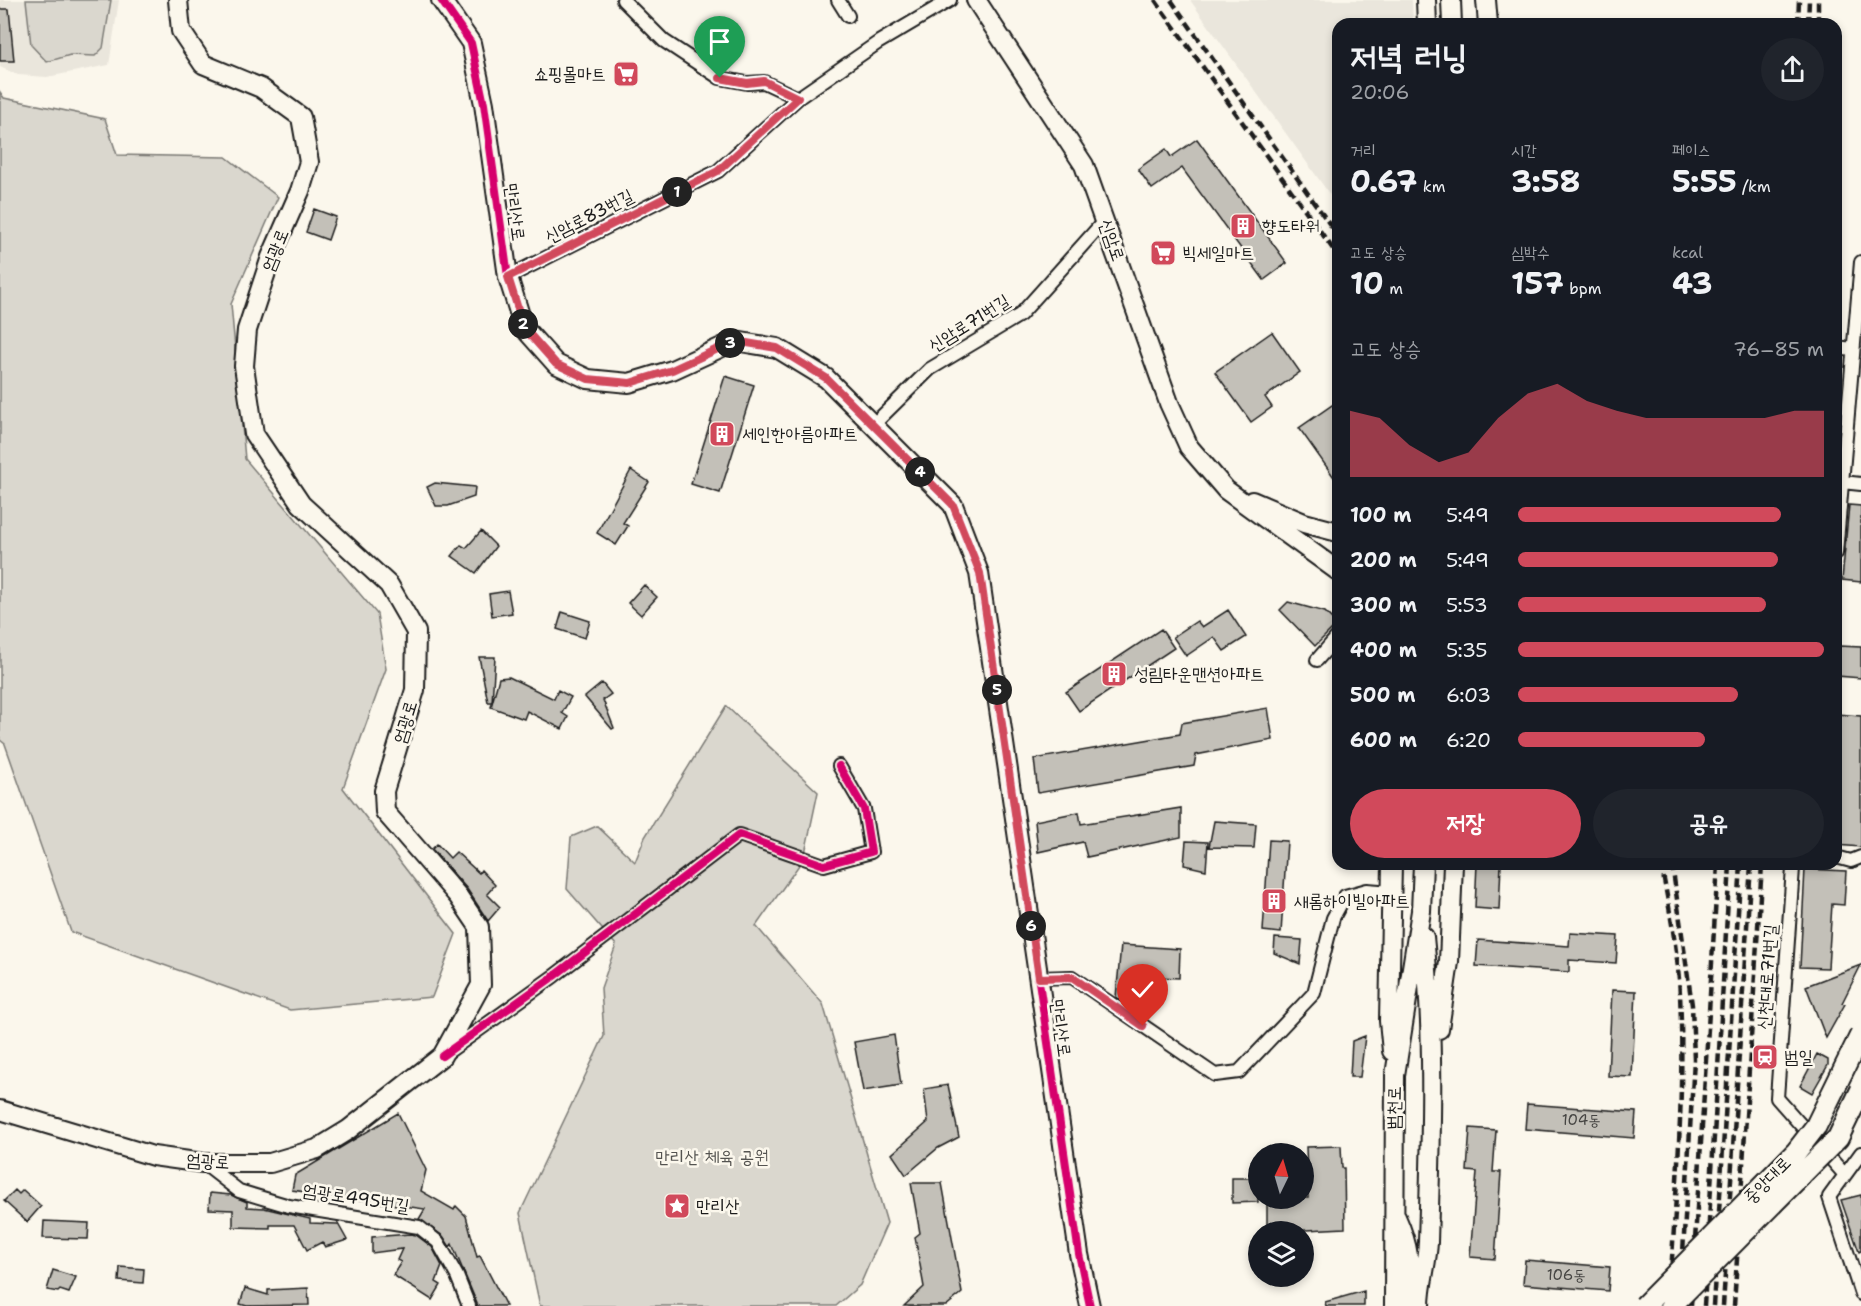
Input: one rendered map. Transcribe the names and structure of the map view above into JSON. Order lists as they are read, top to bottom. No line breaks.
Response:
{"streets":{"main road":["만리산로","신암로","엄광로","범천로","중앙대로"],"street":["신암로83번길","신암로71번길","신천대로71번길","엄광로495번길"]},"crossings":[["만리산로","신암로83번길"],["만리산로","신암로71번길"],["신암로","신암로71번길"],["엄광로","엄광로495번길"]],"parks":["만리산 체육 공원"],"places":{"supermarket":["쇼핑몰마트","빅세일마트"],"building":["향도타워","세인한아름아파트","성림타운맨션아파트","새롬하이빌아파트"],"station":["범일"],"place":["만리산"]},"house_numbers":["104동","106동"],"north":"top","page":{"heading":["저녁 러닝","20:06"],"stats":[["거리","0.67 km"],["시간","3:58"],["페이스","5:55 /km"],["고도 상승","10 m"],["심박수","157 bpm"],["kcal","43"]],"pins":["1","2","3","4","5","6"],"chart":["고도 상승","76–85 m"],"list":[{"name":"100 m","note":"5:49"},{"name":"200 m","note":"5:49"},{"name":"300 m","note":"5:53"},{"name":"400 m","note":"5:35"},{"name":"500 m","note":"6:03"},{"name":"600 m","note":"6:20"}],"buttons":["저장","공유"]}}
